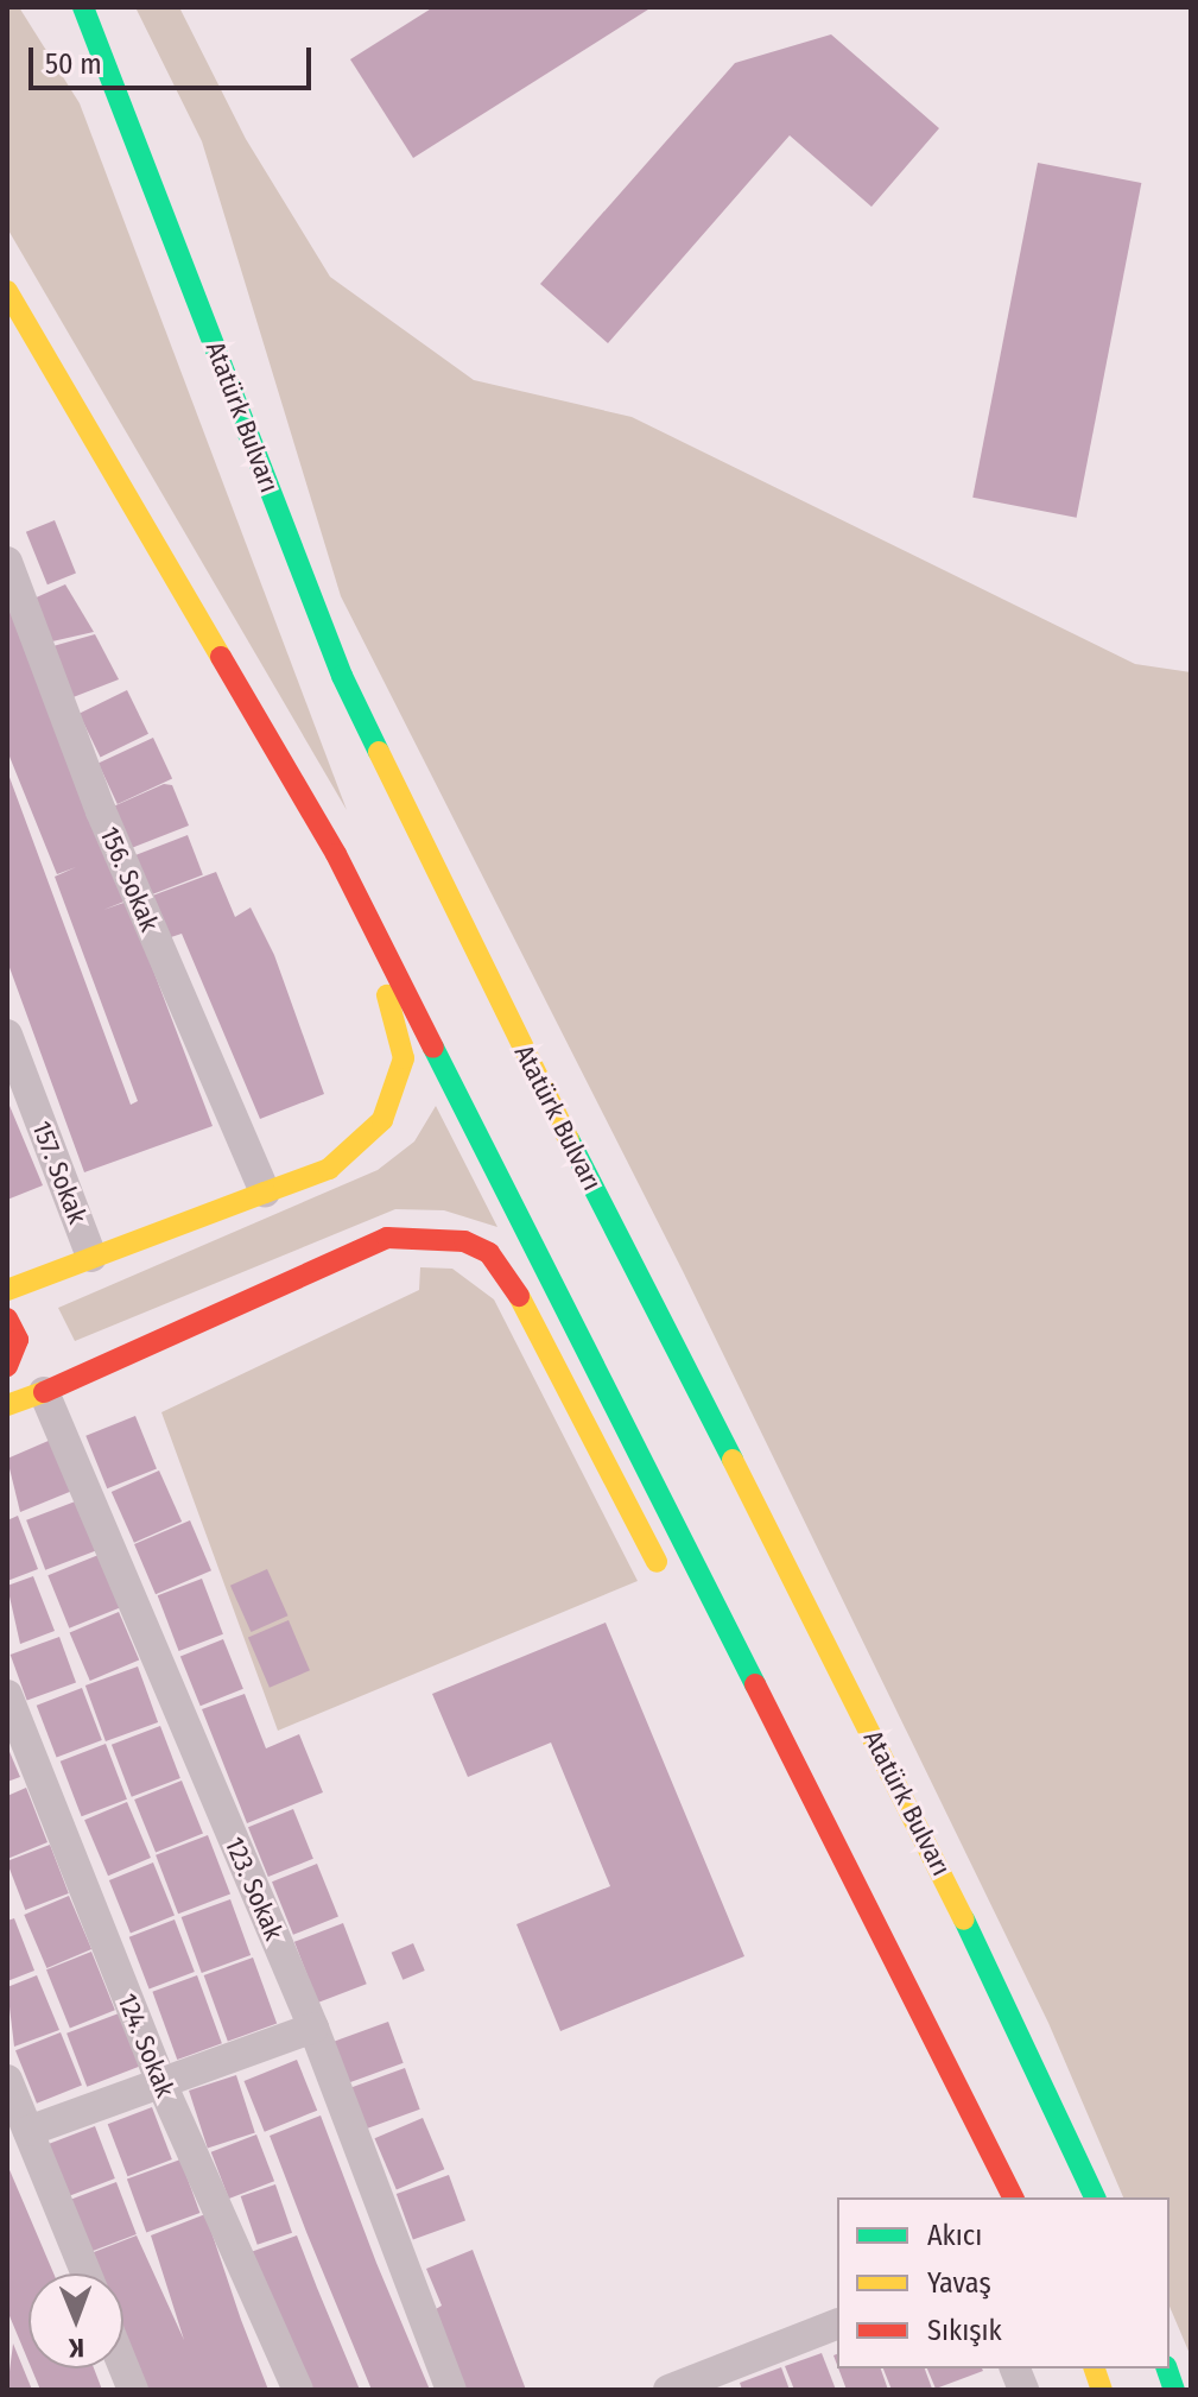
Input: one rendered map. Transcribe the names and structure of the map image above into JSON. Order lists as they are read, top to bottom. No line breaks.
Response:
{"streets":{"main road":["Atatürk Bulvarı"],"street":["156. Sokak","157. Sokak","123. Sokak","124. Sokak"]},"legend":["Akıcı","Yavaş","Sıkışık"],"scale_bar":"50 m","north":"bottom"}
